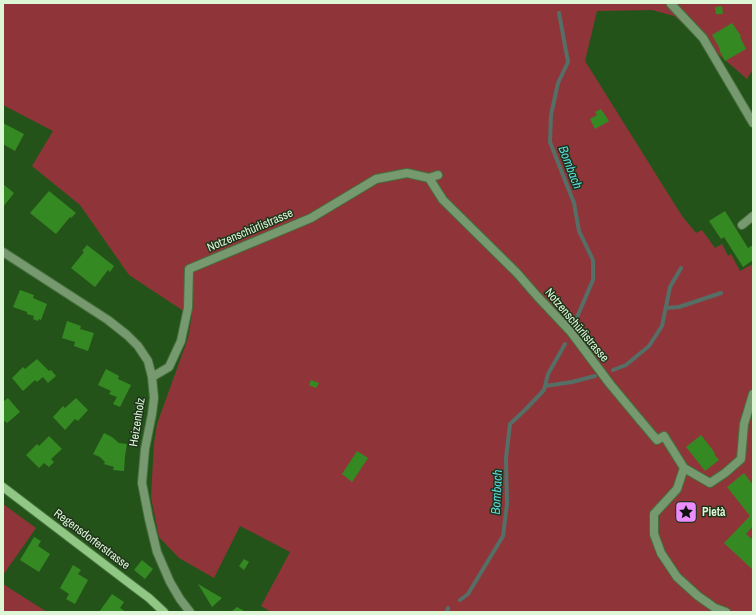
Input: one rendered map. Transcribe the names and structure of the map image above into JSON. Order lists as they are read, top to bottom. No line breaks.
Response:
{"streets":{"street":["Notzenschürlistrasse","Heizenholz","Regensdorferstrasse"]},"crossings":[["Notzenschürlistrasse","Heizenholz"]],"water":["Bombach"],"places":{"place":["Pietà"]}}
